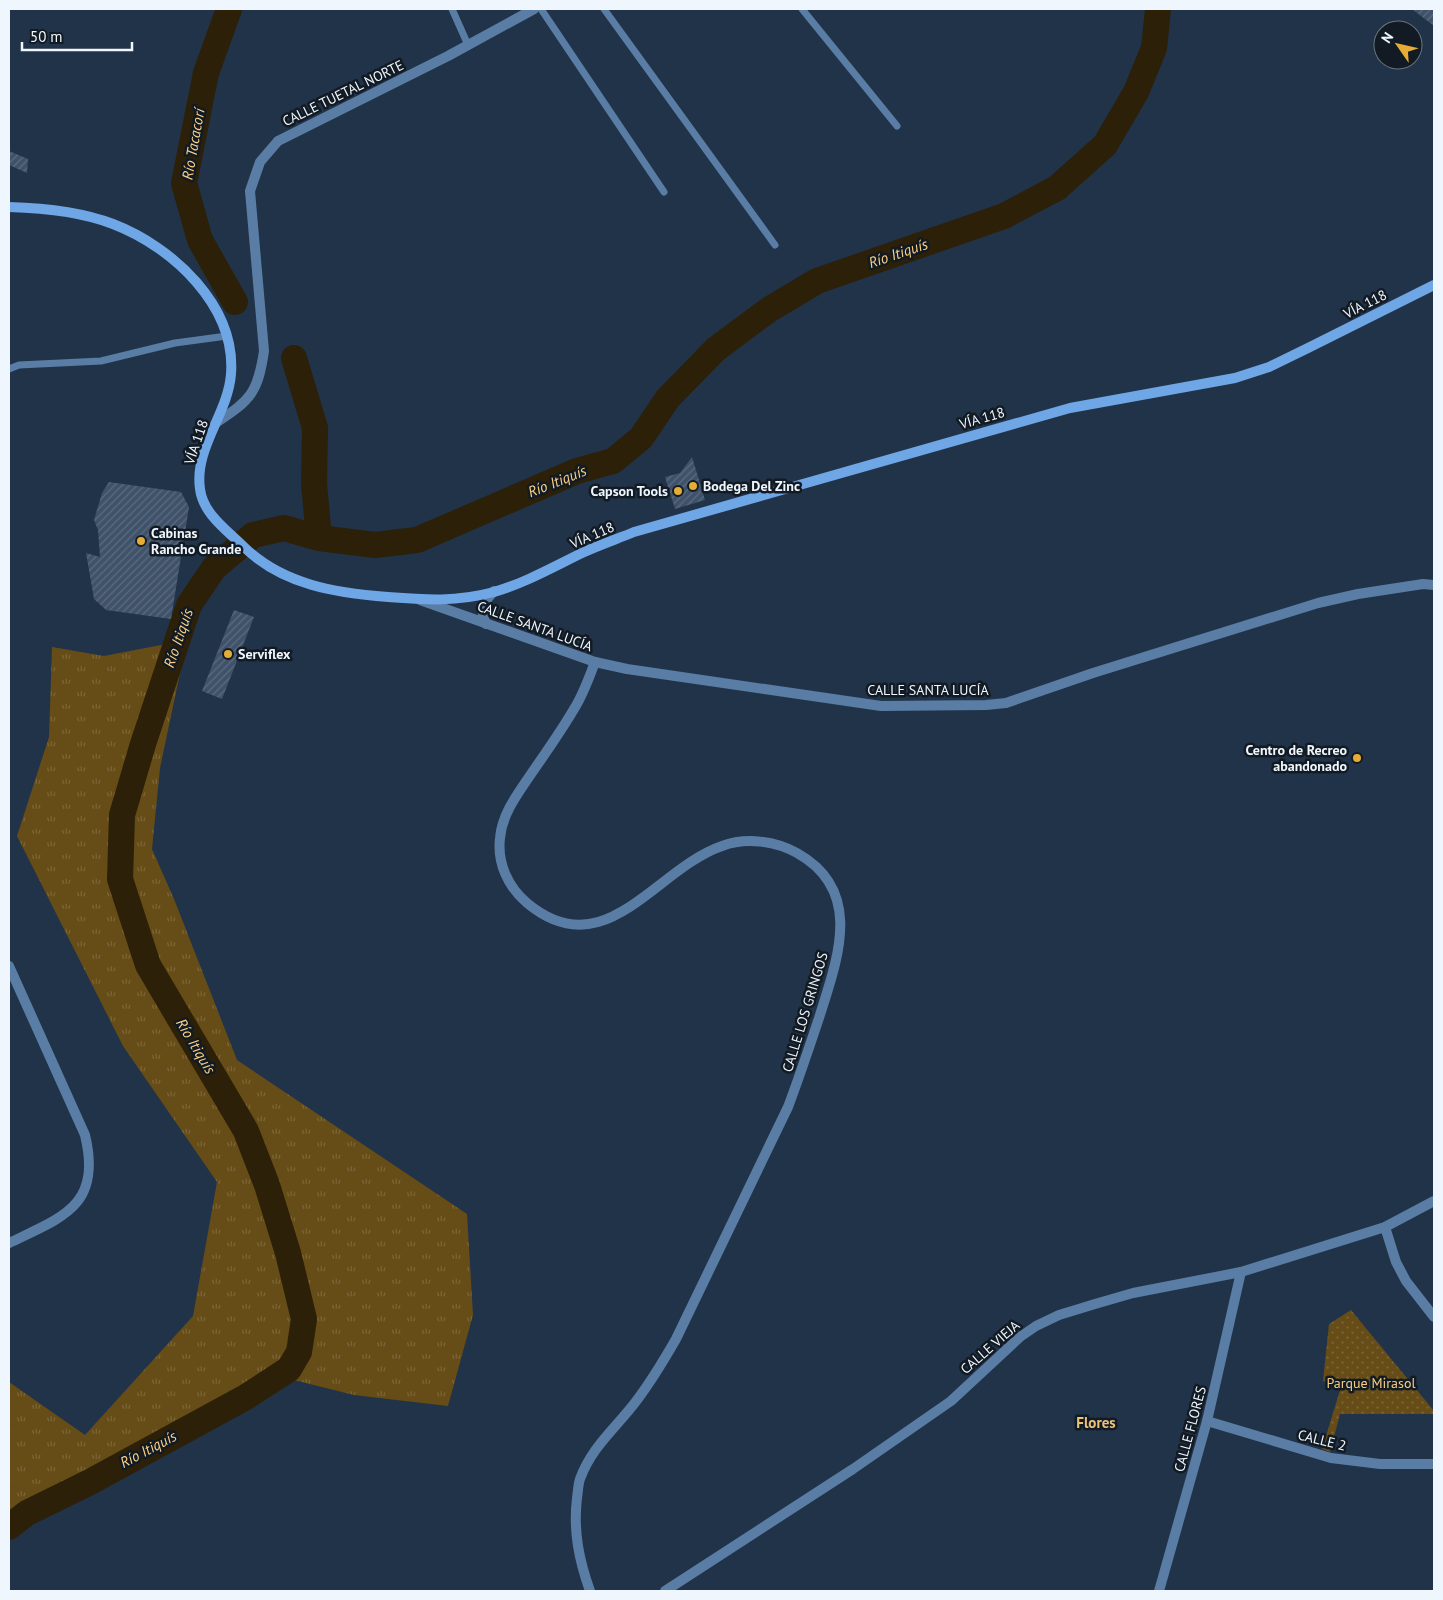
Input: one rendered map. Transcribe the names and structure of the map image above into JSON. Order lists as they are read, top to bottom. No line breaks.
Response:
{"streets":{"main road":["VÍA 118"],"street":["CALLE TUETAL NORTE","CALLE SANTA LUCÍA","CALLE LOS GRINGOS","CALLE VIEJA","CALLE FLORES","CALLE 2"]},"crossings":[["CALLE TUETAL NORTE","VÍA 118"],["VÍA 118","CALLE SANTA LUCÍA"],["CALLE SANTA LUCÍA","CALLE LOS GRINGOS"],["CALLE VIEJA","CALLE FLORES"],["CALLE FLORES","CALLE 2"]],"districts":["Flores"],"water":["Río Tacacorí","Río Itiquís"],"parks":["Parque Mirasol"],"places":["Bodega Del Zinc","Capson Tools","Cabinas Rancho Grande","Serviflex","Centro de Recreo abandonado"],"scale_bar":"50 m","north":"top left"}
